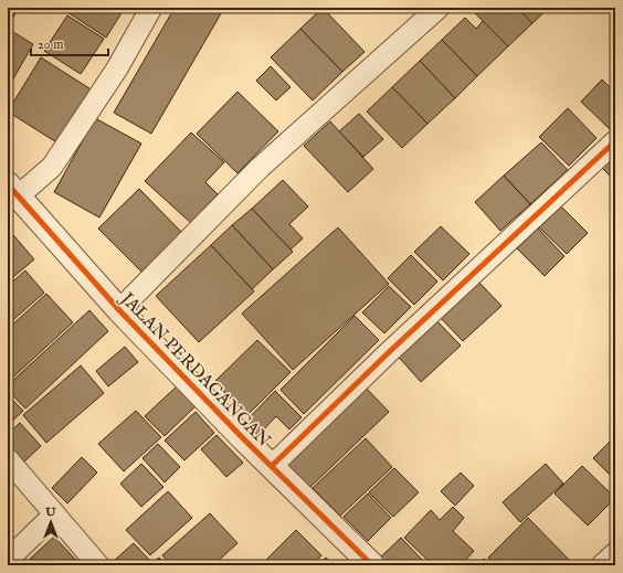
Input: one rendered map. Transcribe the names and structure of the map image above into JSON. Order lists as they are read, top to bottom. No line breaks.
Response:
{"streets":{"street":["JALAN PERDAGANGAN"]},"scale_bar":"20 m","north":"top"}
